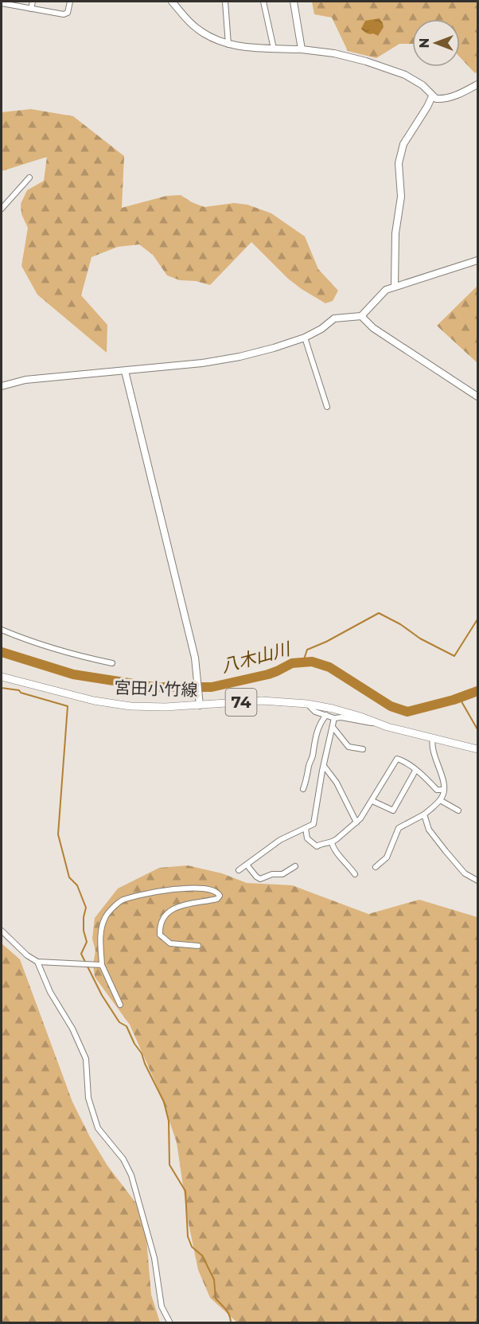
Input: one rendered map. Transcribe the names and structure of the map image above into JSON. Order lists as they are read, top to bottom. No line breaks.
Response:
{"streets":{"main road":["宮田小竹線","74"]},"water":["八木山川"],"north":"left"}
